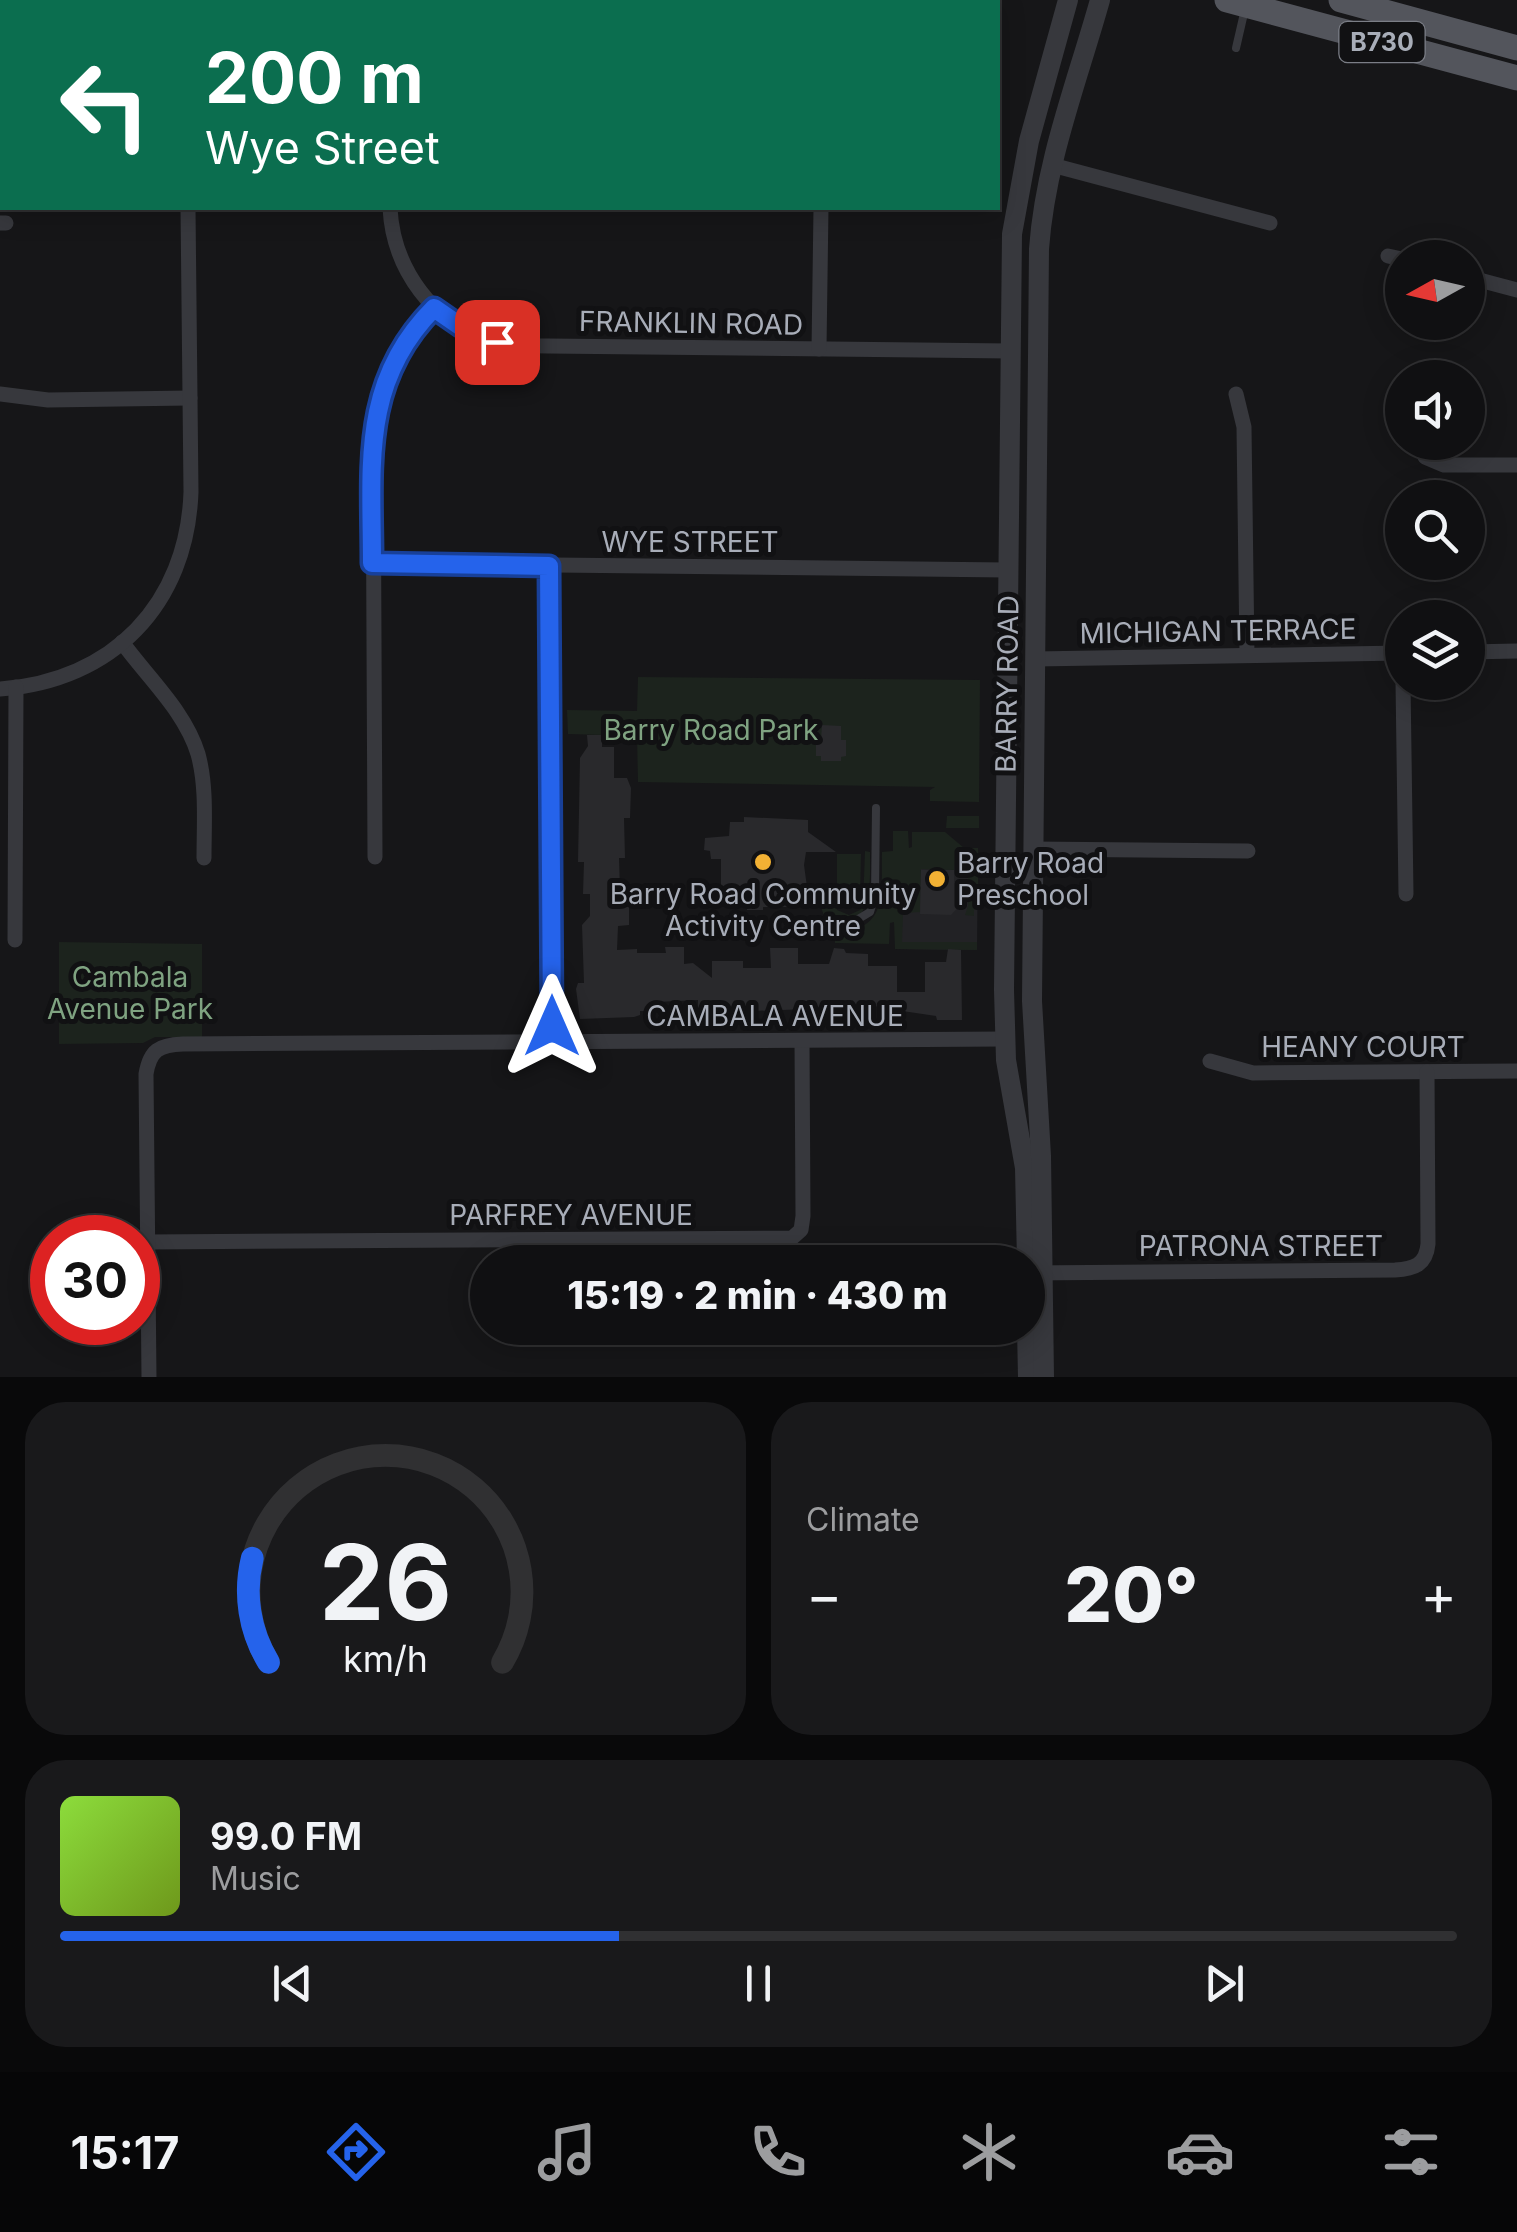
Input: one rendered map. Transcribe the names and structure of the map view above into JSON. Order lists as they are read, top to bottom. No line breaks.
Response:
{"streets":{"main road":["B730"],"street":["FRANKLIN ROAD","WYE STREET","MICHIGAN TERRACE","BARRY ROAD","CAMBALA AVENUE","HEANY COURT","PARFREY AVENUE","PATRONA STREET"]},"crossings":[["FRANKLIN ROAD","BARRY ROAD"],["WYE STREET","BARRY ROAD"],["MICHIGAN TERRACE","BARRY ROAD"],["BARRY ROAD","CAMBALA AVENUE"],["CAMBALA AVENUE","PARFREY AVENUE"],["HEANY COURT","PATRONA STREET"]],"parks":["Barry Road Park","Cambala Avenue Park"],"places":["Barry Road Community Activity Centre","Barry Road Preschool"],"north":"left","page":{"turn":["200 m","Wye Street"],"limit":"30","trip":"15:19 · 2 min · 430 m","tile":"Climate","heat":["−","20°","+"],"song":["99.0 FM","Music"],"tabs":"15:17","gauge":["26","km/h"]}}
